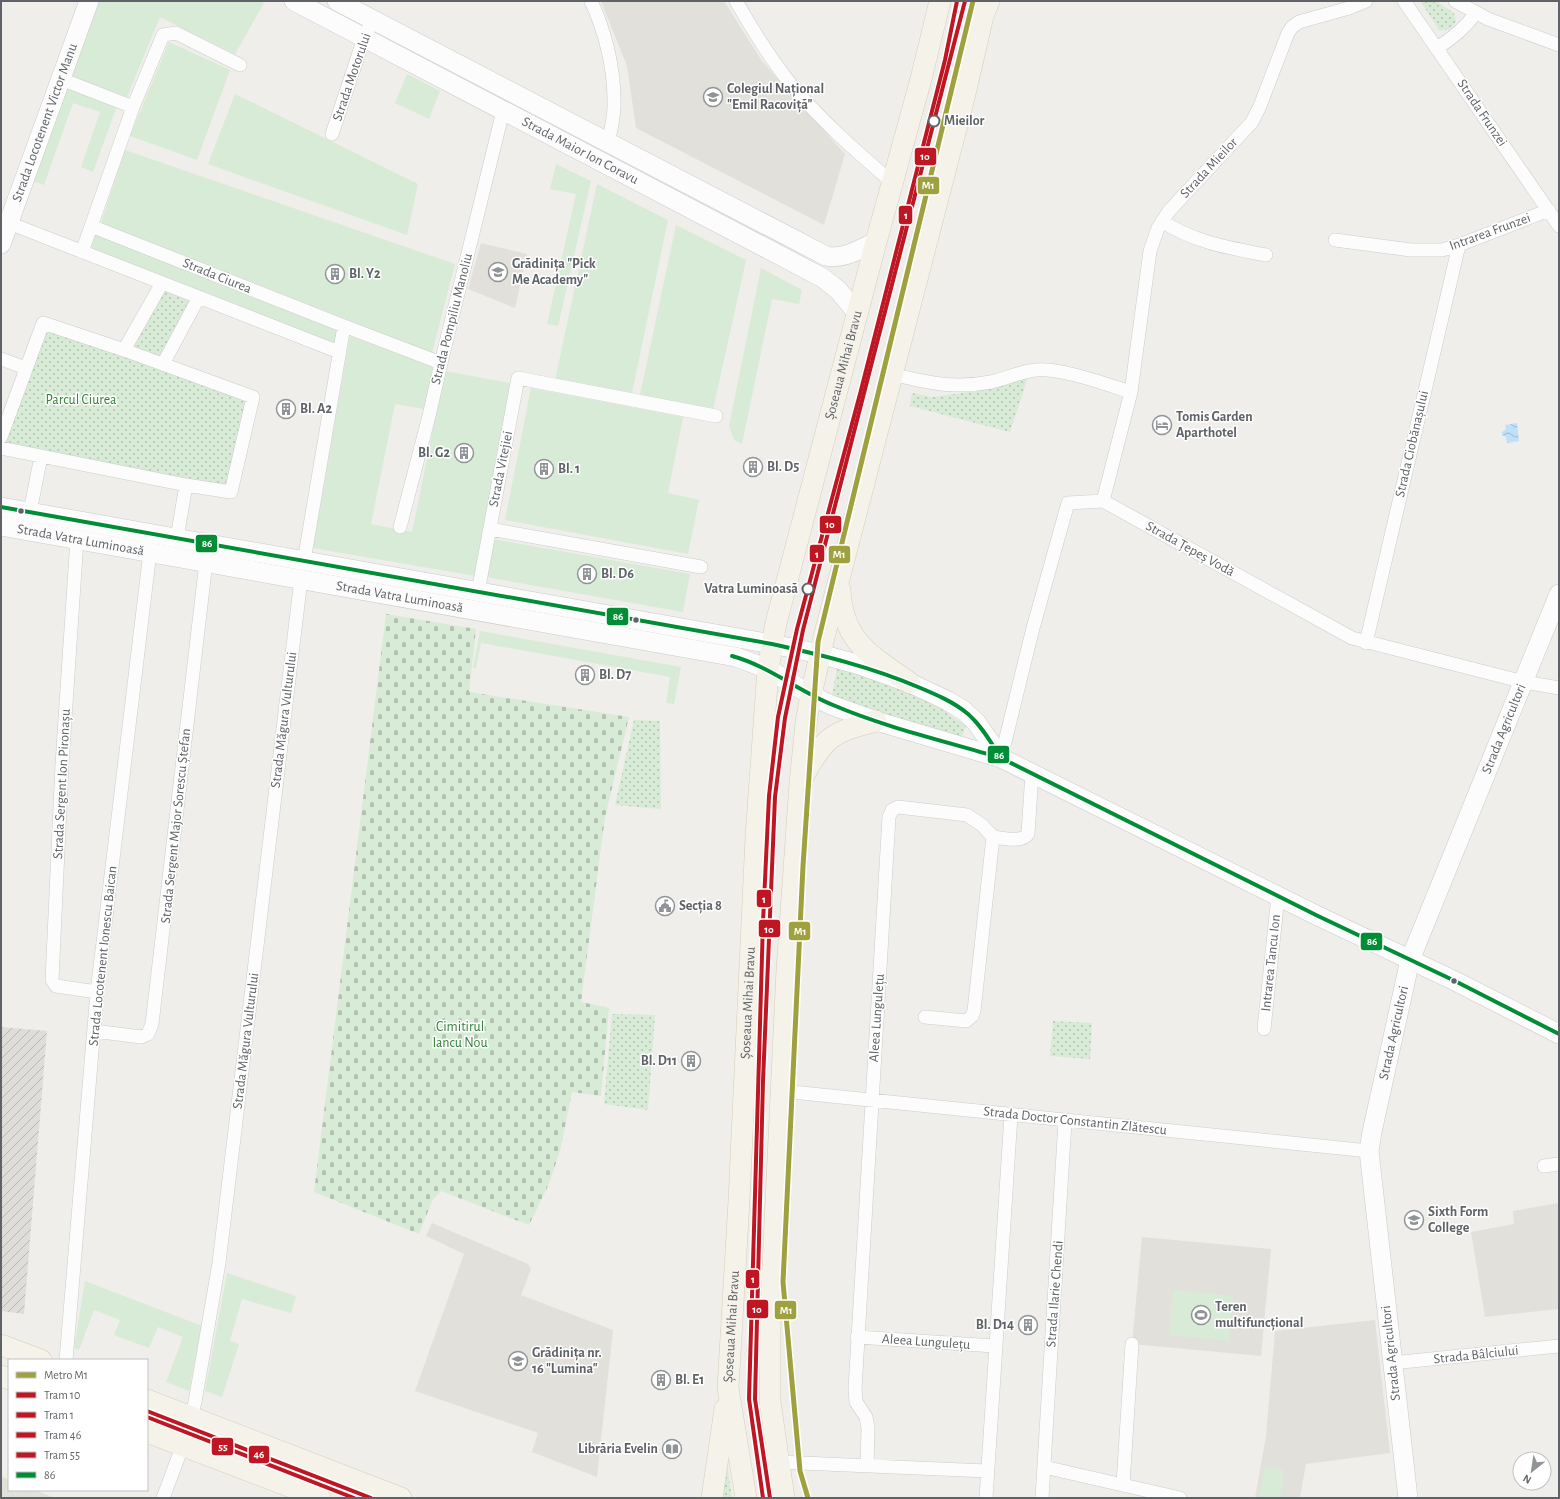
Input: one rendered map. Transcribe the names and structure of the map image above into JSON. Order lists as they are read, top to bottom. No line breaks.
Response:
{"streets":{"main road":["Șoseaua Mihai Bravu"],"street":["Strada Motorului","Strada Frunzei","Strada Locotenent Victor Manu","Strada Maior Ion Coravu","Strada Mieilor","Intrarea Frunzei","Strada Ciurea","Strada Pompiliu Manoliu","Strada Ciobănașului","Strada Vitejiei","Strada Vatra Luminoasă","Strada Țepeș Vodă","Strada Măgura Vulturului","Strada Agricultori","Strada Sergent Ion Pironașu","Strada Sergent Major Sorescu Ștefan","Strada Locotenent Ionescu Baican","Intrarea Tancu Ion","Aleea Lungulețu","Strada Doctor Constantin Zlătescu","Strada Ilarie Chendi","Strada Bâlciului"]},"crossings":[["Strada Motorului","Strada Maior Ion Coravu"],["Strada Frunzei","Intrarea Frunzei"],["Strada Locotenent Victor Manu","Strada Ciurea"],["Strada Maior Ion Coravu","Strada Pompiliu Manoliu"],["Strada Maior Ion Coravu","Șoseaua Mihai Bravu"],["Strada Mieilor","Strada Țepeș Vodă"],["Intrarea Frunzei","Strada Ciobănașului"],["Strada Ciurea","Strada Pompiliu Manoliu"],["Șoseaua Mihai Bravu","Strada Vatra Luminoasă"],["Strada Ciobănașului","Strada Țepeș Vodă"],["Strada Vitejiei","Strada Vatra Luminoasă"],["Strada Vatra Luminoasă","Strada Măgura Vulturului"],["Strada Vatra Luminoasă","Strada Agricultori"],["Strada Vatra Luminoasă","Strada Sergent Ion Pironașu"],["Strada Vatra Luminoasă","Strada Sergent Major Sorescu Ștefan"],["Strada Vatra Luminoasă","Strada Locotenent Ionescu Baican"],["Strada Vatra Luminoasă","Intrarea Tancu Ion"],["Strada Țepeș Vodă","Strada Agricultori"],["Strada Agricultori","Strada Doctor Constantin Zlătescu"],["Strada Agricultori","Strada Bâlciului"],["Strada Sergent Ion Pironașu","Strada Locotenent Ionescu Baican"],["Strada Sergent Major Sorescu Ștefan","Strada Locotenent Ionescu Baican"],["Aleea Lungulețu","Strada Doctor Constantin Zlătescu"],["Strada Doctor Constantin Zlătescu","Strada Ilarie Chendi"]],"parks":["Parcul Ciurea","Cimitirul Iancu Nou"],"places":{"school or university":["Colegiul Național \"Emil Racoviță\"","Grădinița \"Pick Me Academy\"","Sixth Form College","Grădinița nr. 16 \"Lumina\""],"other":["Mieilor","Vatra Luminoasă"],"building":["Bl. Y2","Bl. A2","Bl. G2","Bl. D5","Bl. 1","Bl. D6","Bl. D7","Bl. D11","Bl. D14","Bl. E1"],"hotel":["Tomis Garden Aparthotel"],"public building":["Secția 8"],"sports":["Teren multifuncțional"],"library":["Librăria Evelin"]},"lines":["metro line M1","tram line 10","tram line 1","transit line 86","tram line 46","tram line 55"],"legend":["Metro M1","Tram 10","Tram 1","Tram 46","Tram 55","86"],"north":"bottom left"}
